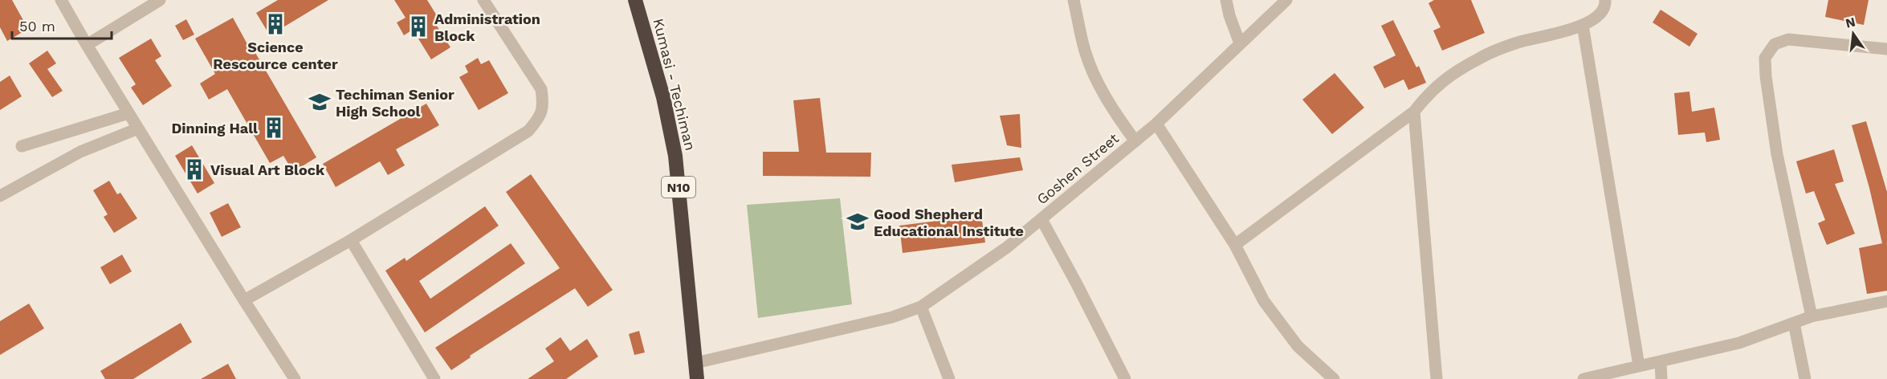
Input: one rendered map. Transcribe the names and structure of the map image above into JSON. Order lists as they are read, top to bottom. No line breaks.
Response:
{"streets":{"highway":["Kumasi - Techiman","N10"],"street":["Goshen Street"]},"crossings":[["Kumasi - Techiman","Goshen Street"]],"places":{"building":["Science Rescource center","Administration Block","Dinning Hall","Visual Art Block"],"school or university":["Techiman Senior High School","Good Shepherd Educational Institute"]},"scale_bar":"50 m","north":"top"}
